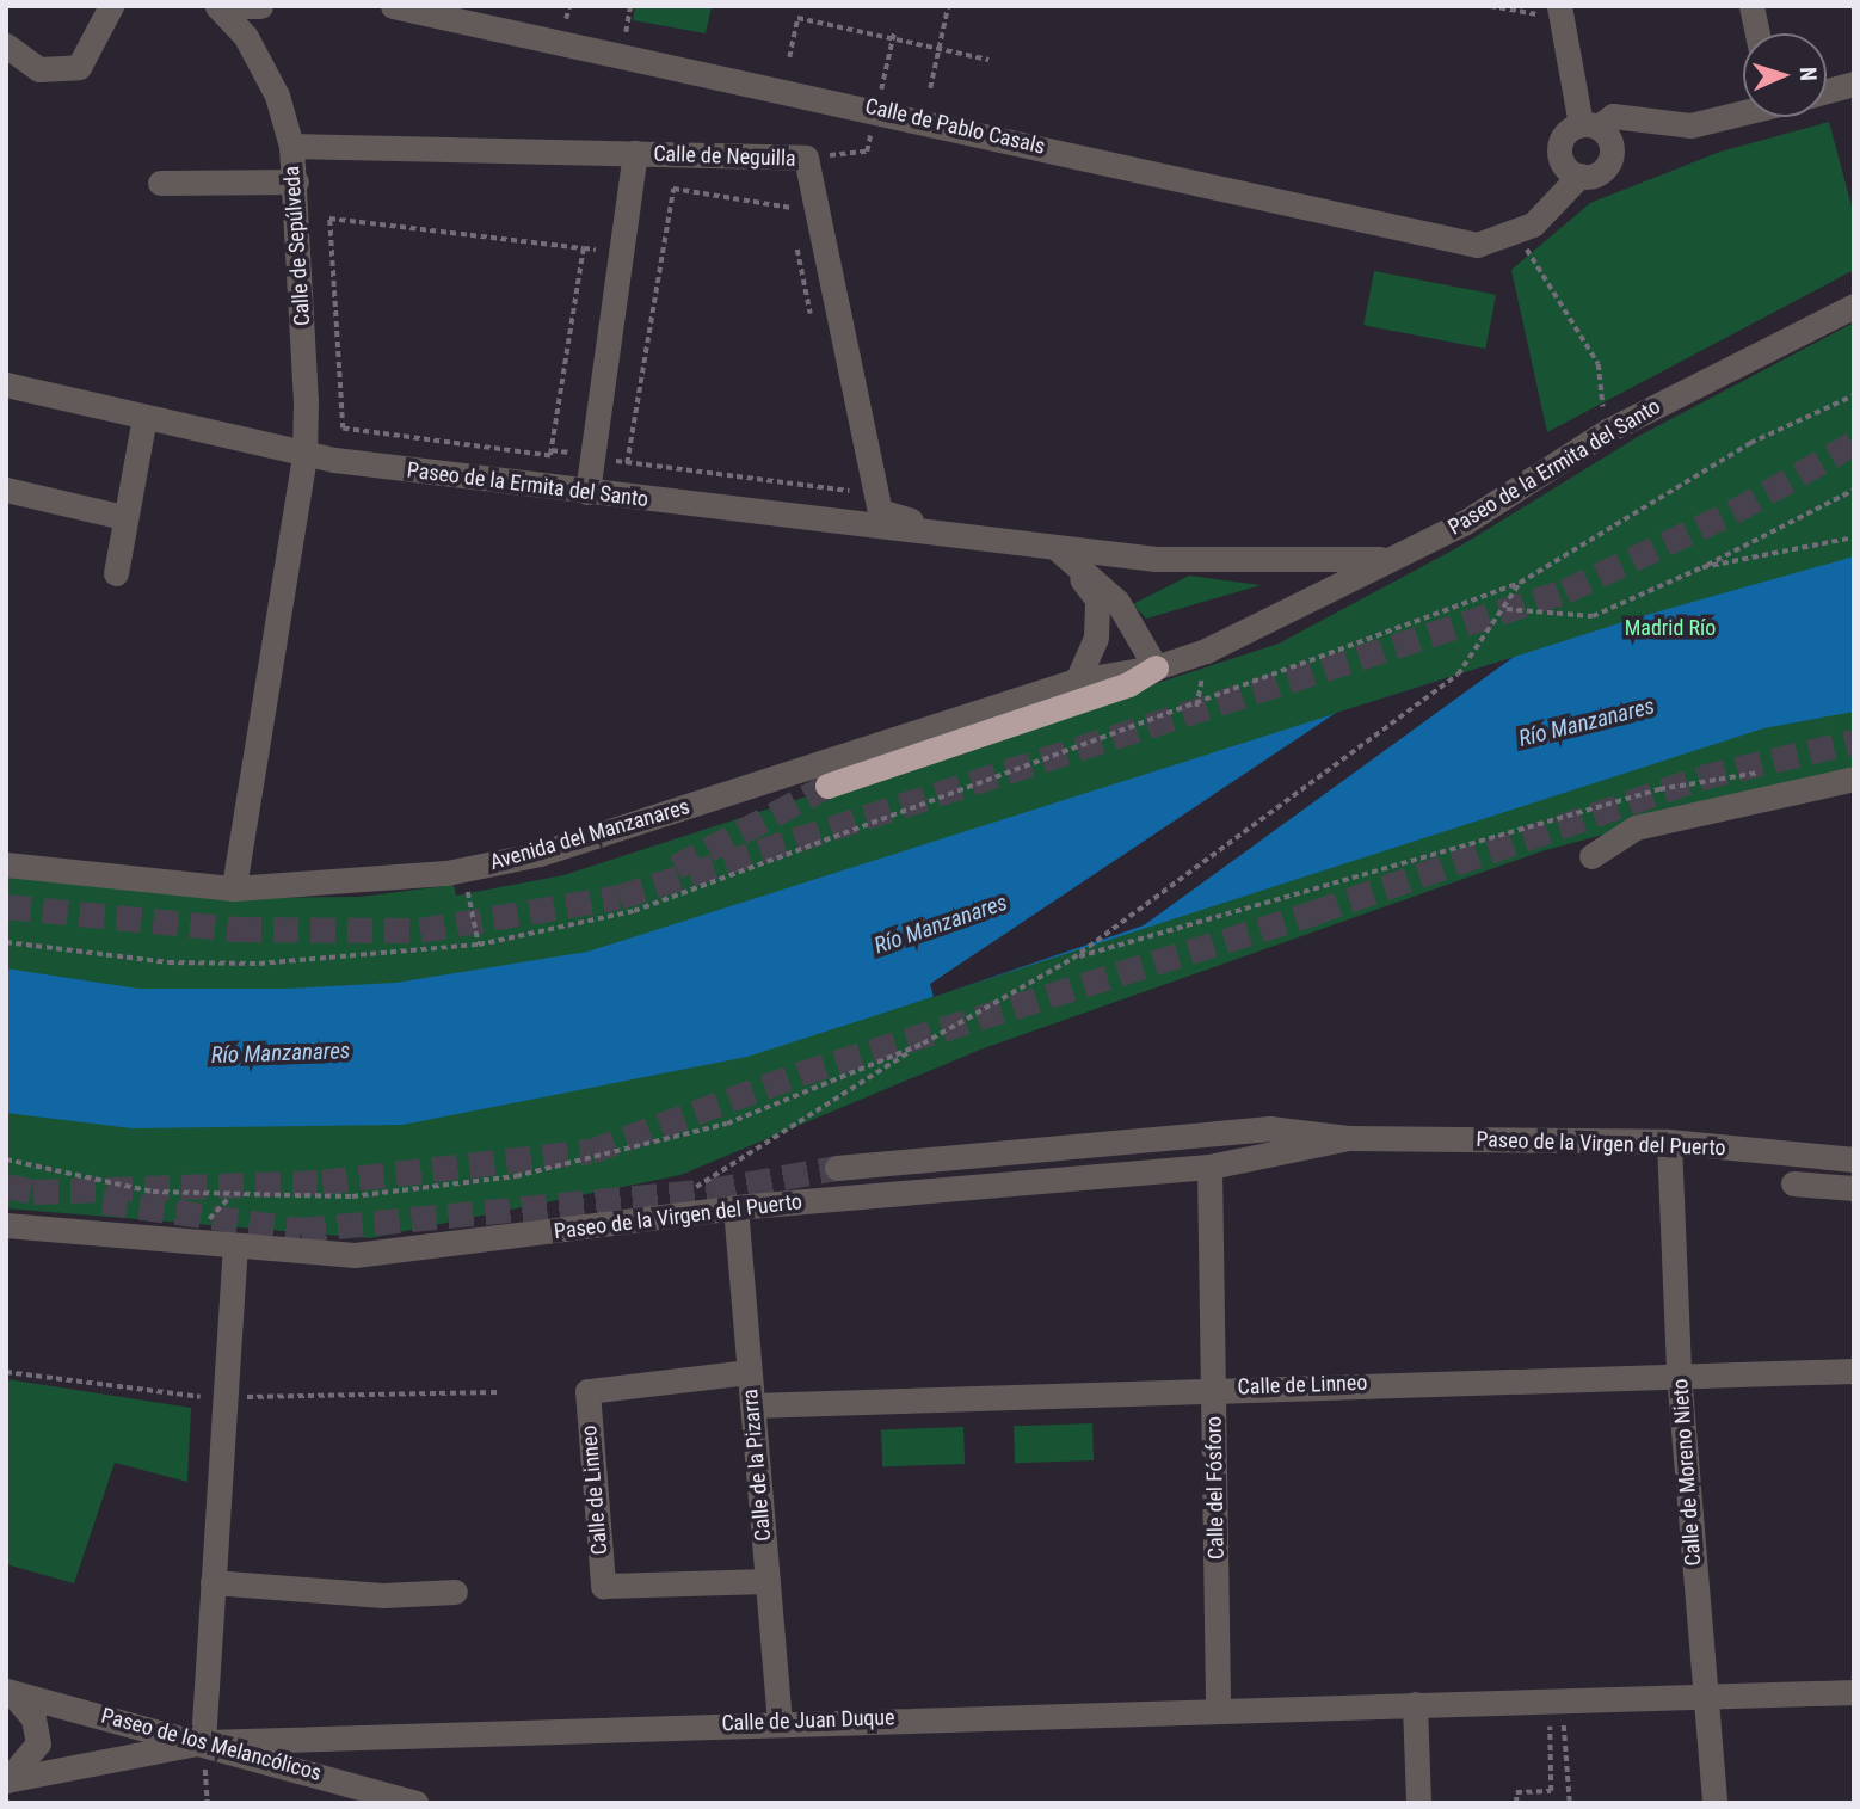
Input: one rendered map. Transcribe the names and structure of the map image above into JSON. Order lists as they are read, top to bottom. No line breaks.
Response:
{"streets":{"street":["Calle de Pablo Casals","Calle de Neguilla","Calle de Sepúlveda","Paseo de la Ermita del Santo","Avenida del Manzanares","Paseo de la Virgen del Puerto","Calle de Linneo","Calle de la Pizarra","Calle de Moreno Nieto","Calle del Fósforo","Calle de Juan Duque","Paseo de los Melancólicos"]},"crossings":[["Calle de Neguilla","Calle de Sepúlveda"],["Calle de Neguilla","Paseo de la Ermita del Santo"],["Calle de Sepúlveda","Paseo de la Ermita del Santo"],["Calle de Sepúlveda","Avenida del Manzanares"],["Paseo de la Ermita del Santo","Avenida del Manzanares"],["Paseo de la Virgen del Puerto","Calle de la Pizarra"],["Paseo de la Virgen del Puerto","Calle de Moreno Nieto"],["Paseo de la Virgen del Puerto","Calle del Fósforo"],["Calle de Linneo","Calle de la Pizarra"],["Calle de Linneo","Calle de Moreno Nieto"],["Calle de Linneo","Calle del Fósforo"],["Calle de la Pizarra","Calle de Juan Duque"],["Calle de Moreno Nieto","Calle de Juan Duque"],["Calle del Fósforo","Calle de Juan Duque"],["Calle de Juan Duque","Paseo de los Melancólicos"]],"water":["Río Manzanares"],"parks":["Madrid Río"],"north":"right"}
